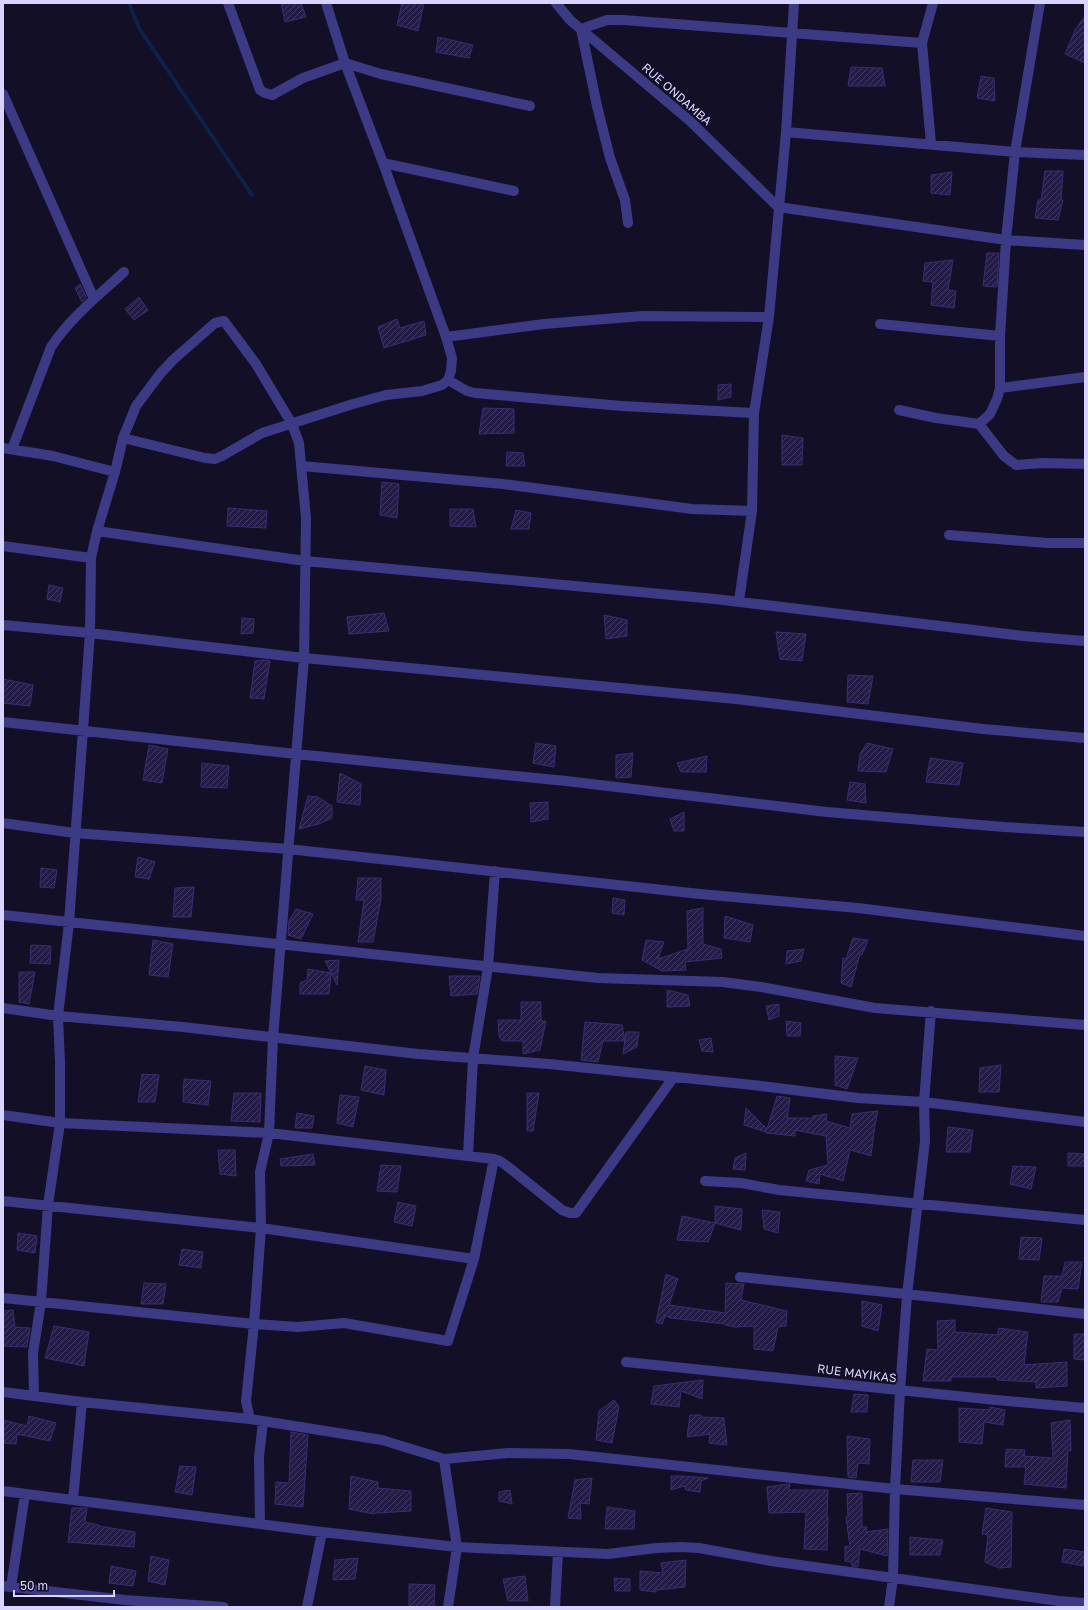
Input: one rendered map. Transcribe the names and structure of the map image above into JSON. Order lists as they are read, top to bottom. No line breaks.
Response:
{"streets":{"street":["RUE ONDAMBA","RUE MAYIKAS"]},"scale_bar":"50 m"}
